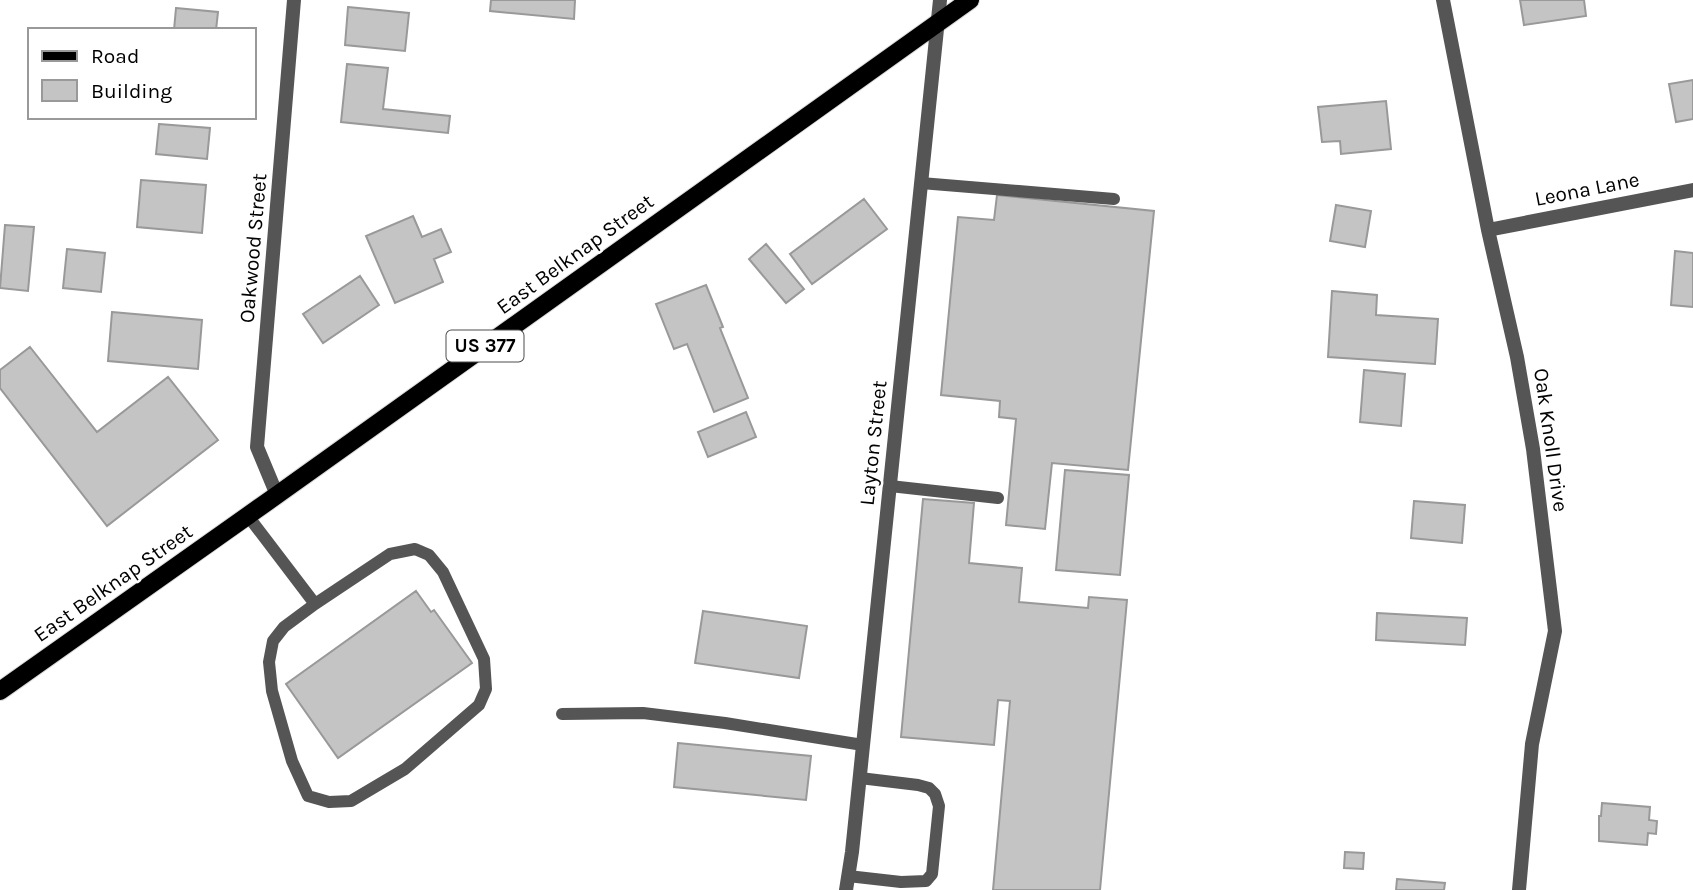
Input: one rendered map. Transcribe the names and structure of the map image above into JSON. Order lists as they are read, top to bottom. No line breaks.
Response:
{"streets":{"main road":["East Belknap Street","US 377"],"street":["Leona Lane","Oakwood Street","Oak Knoll Drive","Layton Street"]},"crossings":[["Leona Lane","Oak Knoll Drive"],["Oakwood Street","East Belknap Street"],["East Belknap Street","Layton Street"]],"legend":["Road","Building"]}
